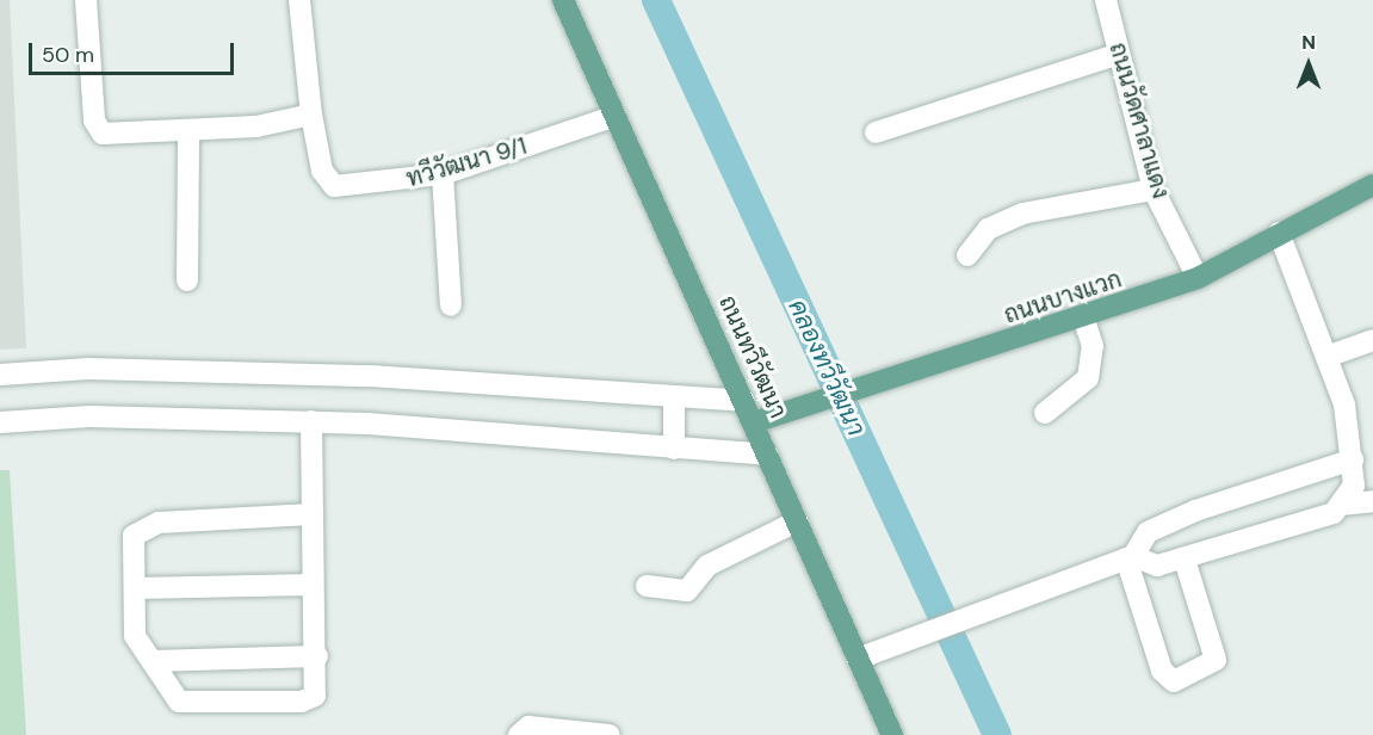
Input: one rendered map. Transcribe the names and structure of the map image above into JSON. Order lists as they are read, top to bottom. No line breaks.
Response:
{"streets":{"main road":["ถนนบางแวก","ถนนทวีวัฒนา"],"street":["ถนนวัดศาลาแดง","ทวีวัฒนา 9/1"]},"crossings":[["ถนนวัดศาลาแดง","ถนนบางแวก"],["ทวีวัฒนา 9/1","ถนนทวีวัฒนา"],["ถนนบางแวก","ถนนทวีวัฒนา"]],"water":["คลองทวีวัฒนา"],"scale_bar":"50 m","north":"top"}
